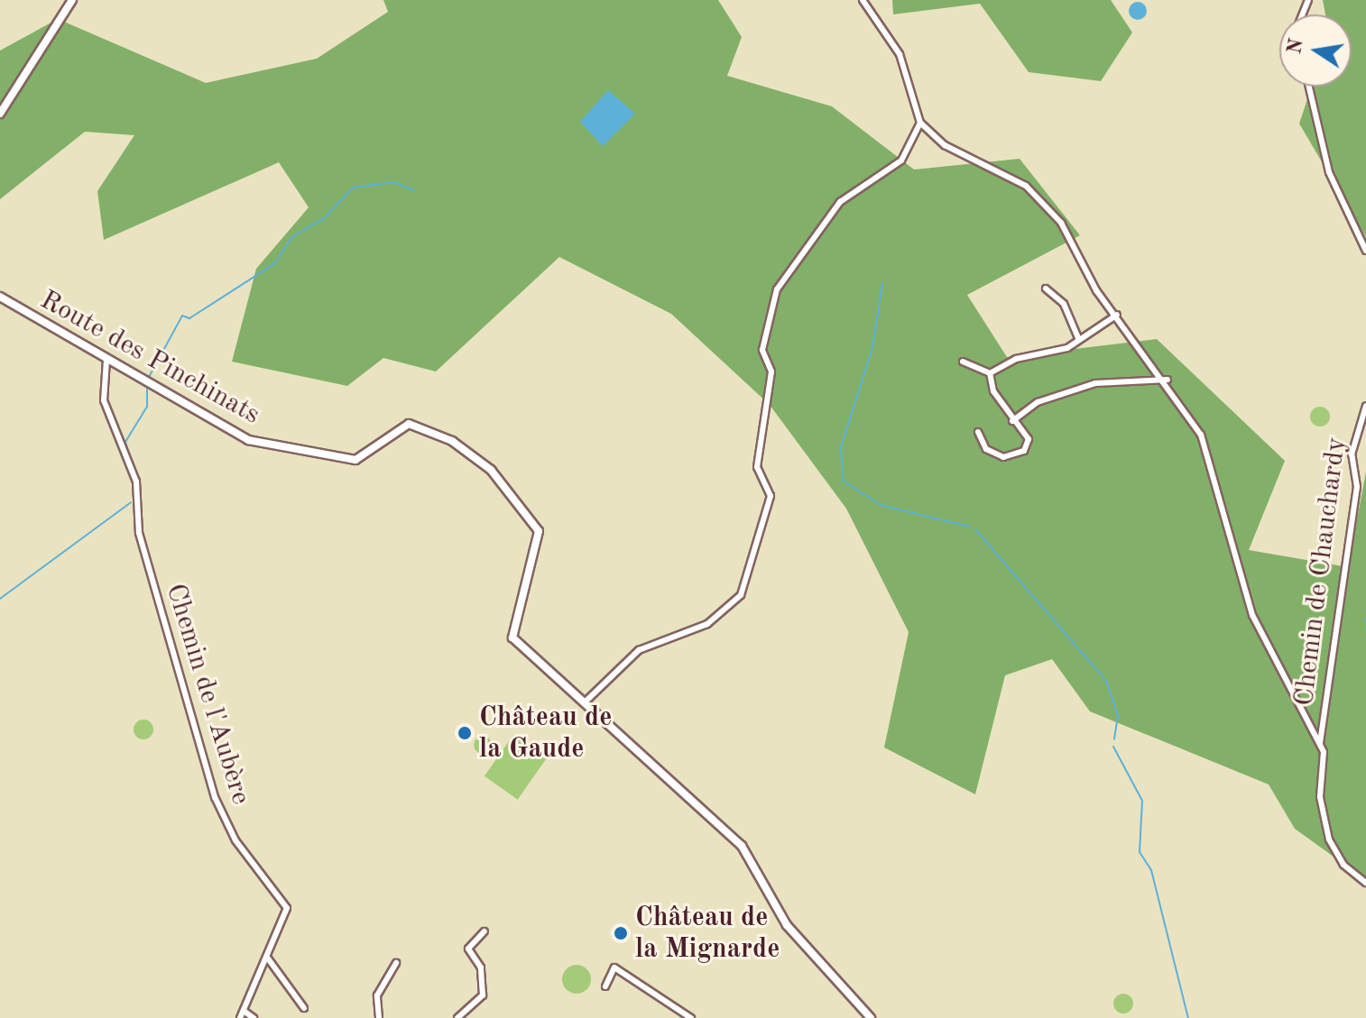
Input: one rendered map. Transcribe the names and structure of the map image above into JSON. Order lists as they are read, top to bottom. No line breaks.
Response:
{"streets":{"street":["Route des Pinchinats","Chemin de Chauchardy","Chemin de l'Aubère"]},"crossings":[["Route des Pinchinats","Chemin de l'Aubère"]],"places":["Château de la Gaude","Château de la Mignarde"],"north":"left"}
